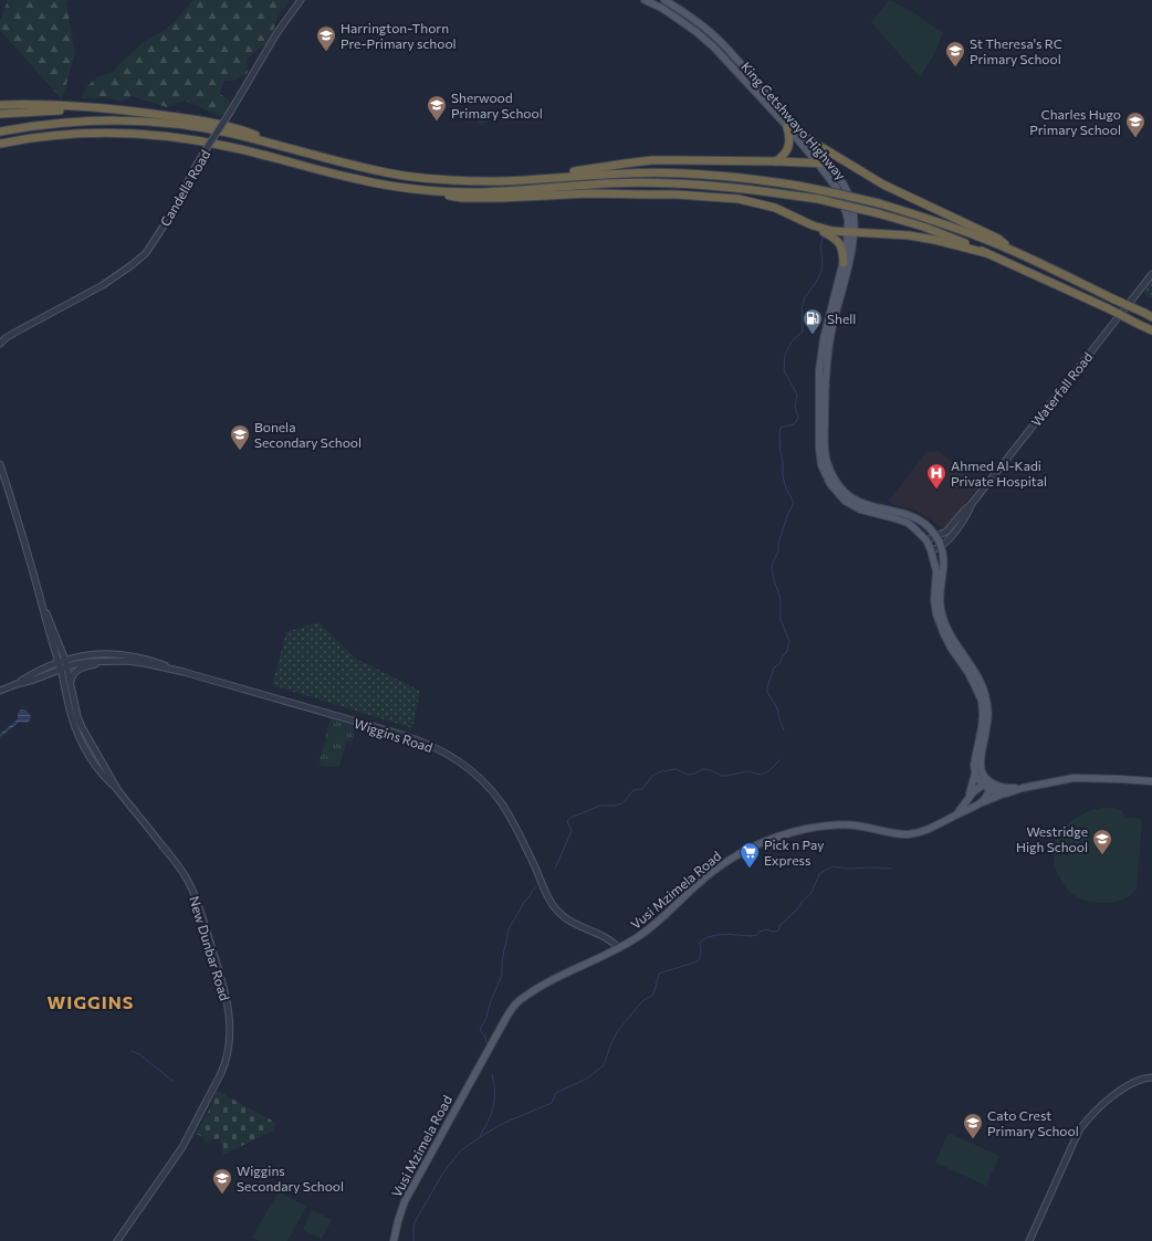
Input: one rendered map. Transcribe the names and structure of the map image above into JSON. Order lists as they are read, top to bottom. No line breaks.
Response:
{"streets":{"main road":["King Cetshwayo Highway","Vusi Mzimela Road"],"street":["Candella Road","Waterfall Road","Wiggins Road","New Dunbar Road"]},"crossings":[["King Cetshwayo Highway","Waterfall Road"],["King Cetshwayo Highway","Vusi Mzimela Road"],["Wiggins Road","Vusi Mzimela Road"]],"districts":["WIGGINS"],"places":{"school or university":["Harrington-Thorn Pre-Primary school","St Theresa's RC Primary School","Sherwood Primary School","Charles Hugo Primary School","Bonela Secondary School","Westridge High School","Cato Crest Primary School","Wiggins Secondary School"],"fuel station":["Shell"],"hospital":["Ahmed Al-Kadi Private Hospital"],"supermarket":["Pick n Pay Express"]}}
